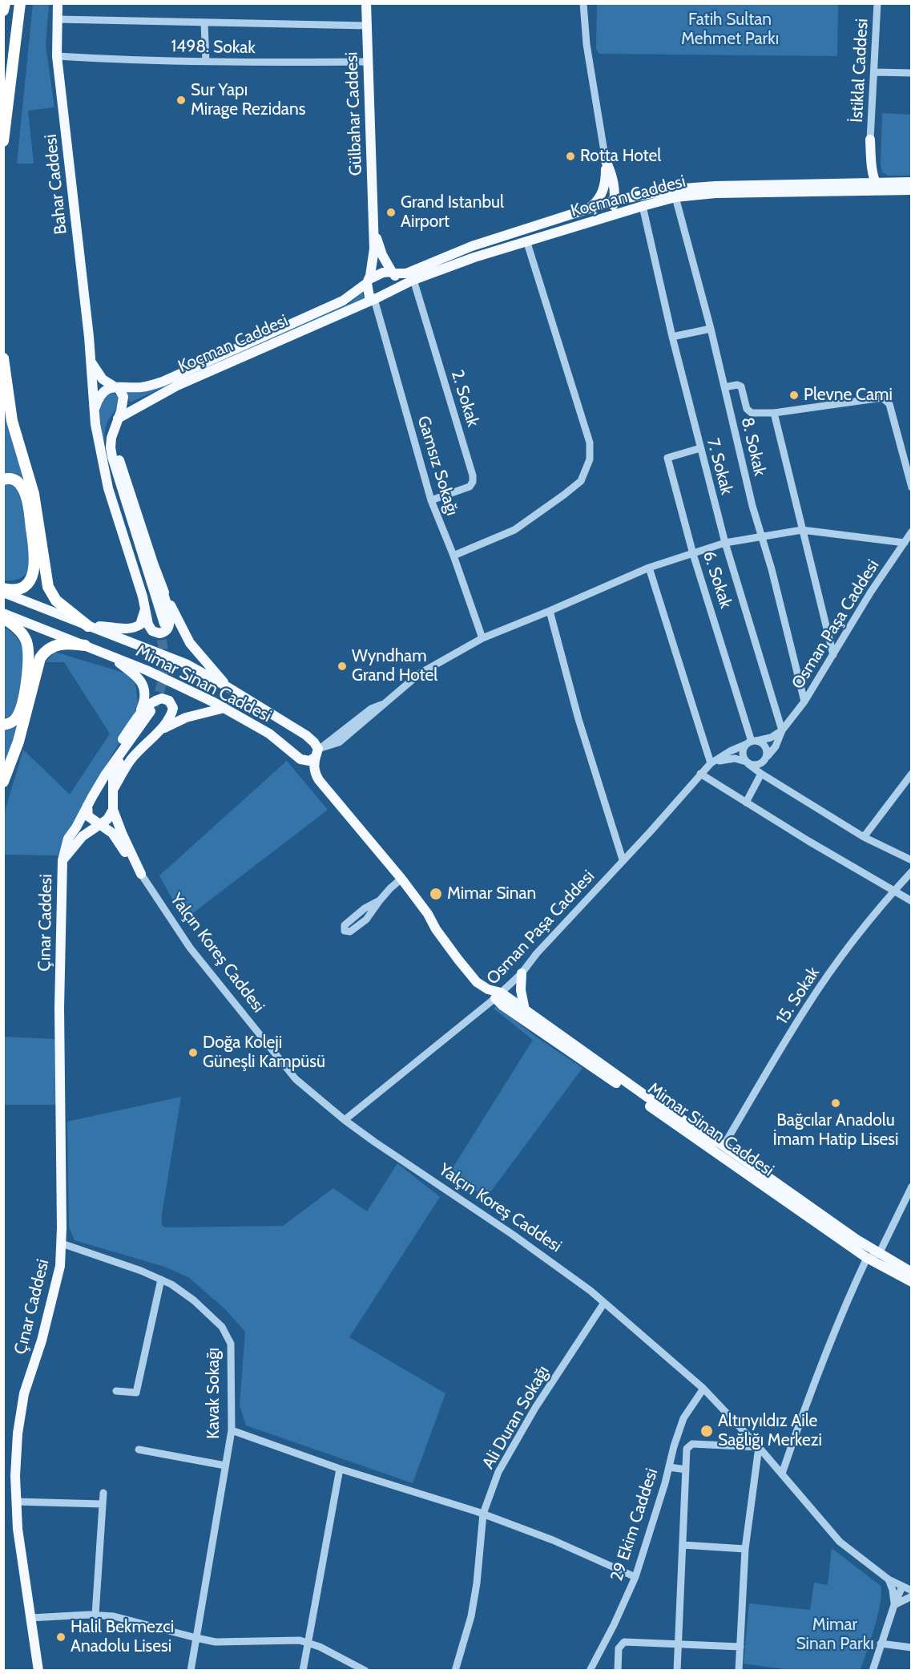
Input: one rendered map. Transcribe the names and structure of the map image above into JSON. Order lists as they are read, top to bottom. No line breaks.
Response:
{"streets":{"main road":["Gülbahar Caddesi","Bahar Caddesi","Koçman Caddesi","Mimar Sinan Caddesi","Çınar Caddesi","Yalçın Koreş Caddesi"],"street":["1498. Sokak","İstiklal Caddesi","2. Sokak","8. Sokak","Gamsız Sokağı","7. Sokak","6. Sokak","Osman Paşa Caddesi","15. Sokak","Kavak Sokağı","Ali Duran Sokağı","29 Ekim Caddesi"]},"crossings":[["1498. Sokak","Gülbahar Caddesi"],["1498. Sokak","Bahar Caddesi"],["Gülbahar Caddesi","Koçman Caddesi"],["Gülbahar Caddesi","Gamsız Sokağı"],["Koçman Caddesi","2. Sokak"],["Koçman Caddesi","8. Sokak"],["Koçman Caddesi","Gamsız Sokağı"],["Koçman Caddesi","7. Sokak"],["2. Sokak","Gamsız Sokağı"],["8. Sokak","Osman Paşa Caddesi"],["7. Sokak","6. Sokak"],["7. Sokak","Osman Paşa Caddesi"],["6. Sokak","Osman Paşa Caddesi"],["Osman Paşa Caddesi","Mimar Sinan Caddesi"],["Osman Paşa Caddesi","Yalçın Koreş Caddesi"],["Mimar Sinan Caddesi","15. Sokak"],["Çınar Caddesi","Yalçın Koreş Caddesi"],["Çınar Caddesi","Kavak Sokağı"],["Yalçın Koreş Caddesi","Ali Duran Sokağı"],["Yalçın Koreş Caddesi","29 Ekim Caddesi"]],"parks":["Fatih Sultan Mehmet Parkı","Mimar Sinan Parkı"],"places":["Sur Yapı Mirage Rezidans","Rotta Hotel","Grand Istanbul Airport","Plevne Cami","Wyndham Grand Hotel","Mimar Sinan","Doğa Koleji Güneşli Kampüsü","Bağcılar Anadolu İmam Hatip Lisesi","Altınyıldız Aile Sağlığı Merkezi","Halil Bekmezci Anadolu Lisesi"]}
